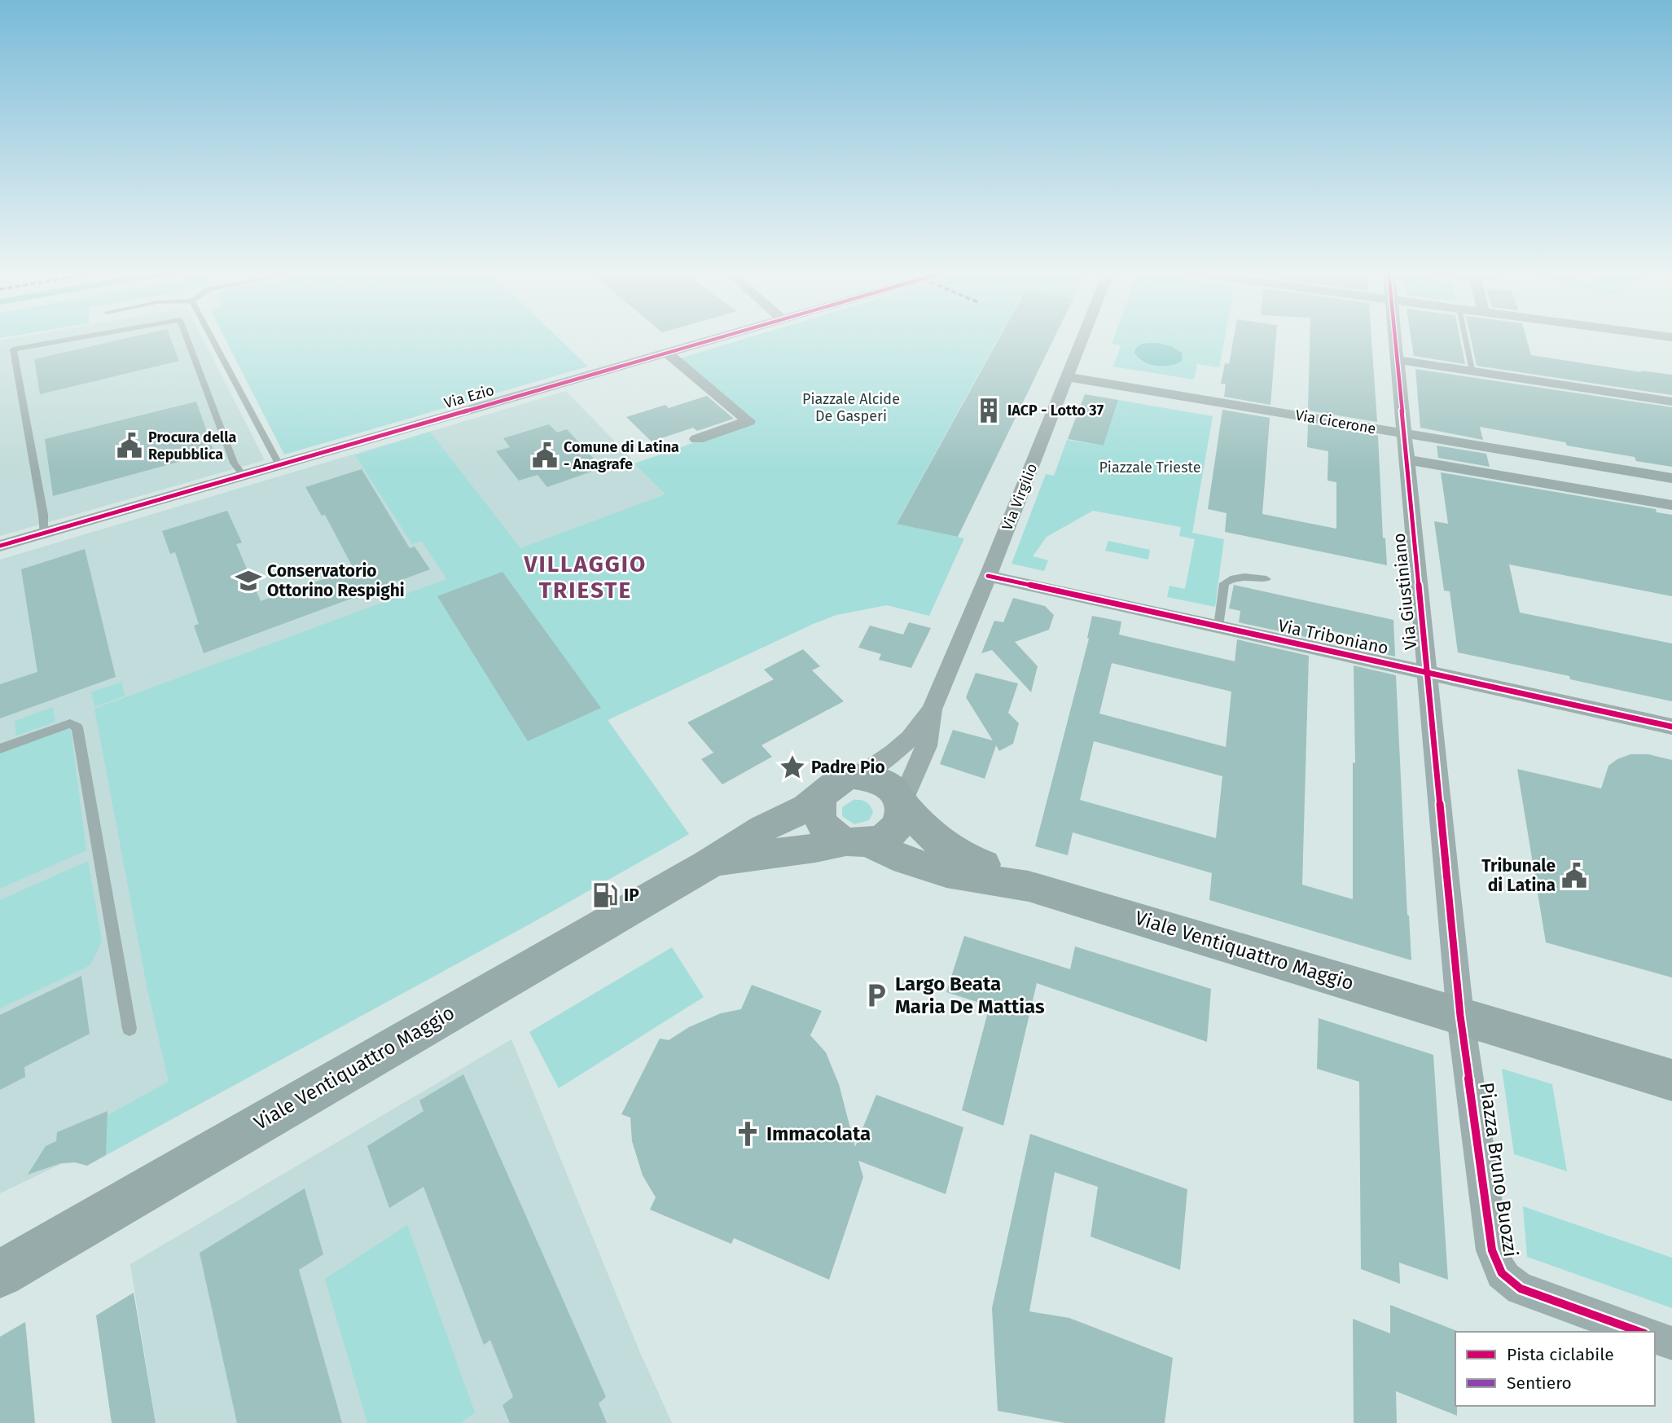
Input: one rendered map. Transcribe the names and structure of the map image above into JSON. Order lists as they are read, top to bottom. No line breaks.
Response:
{"streets":{"main road":["Viale Ventiquattro Maggio"],"street":["Via Ezio","Via Cicerone","Via Virgilio","Via Giustiniano","Via Triboniano","Piazza Bruno Buozzi"]},"crossings":[["Via Cicerone","Via Virgilio"],["Via Cicerone","Via Giustiniano"],["Via Virgilio","Via Triboniano"],["Via Giustiniano","Via Triboniano"],["Via Giustiniano","Viale Ventiquattro Maggio"],["Via Giustiniano","Piazza Bruno Buozzi"],["Viale Ventiquattro Maggio","Piazza Bruno Buozzi"]],"districts":["VILLAGGIO TRIESTE"],"parks":["Piazzale Alcide De Gasperi","Piazzale Trieste"],"places":{"building":["IACP - Lotto 37"],"public building":["Procura della Repubblica","Comune di Latina - Anagrafe","Tribunale di Latina"],"school or university":["Conservatorio Ottorino Respighi"],"place":["Padre Pio"],"fuel station":["IP"],"parking":["Largo Beata Maria De Mattias"],"church":["Immacolata"]},"legend":["Pista ciclabile","Sentiero"]}
